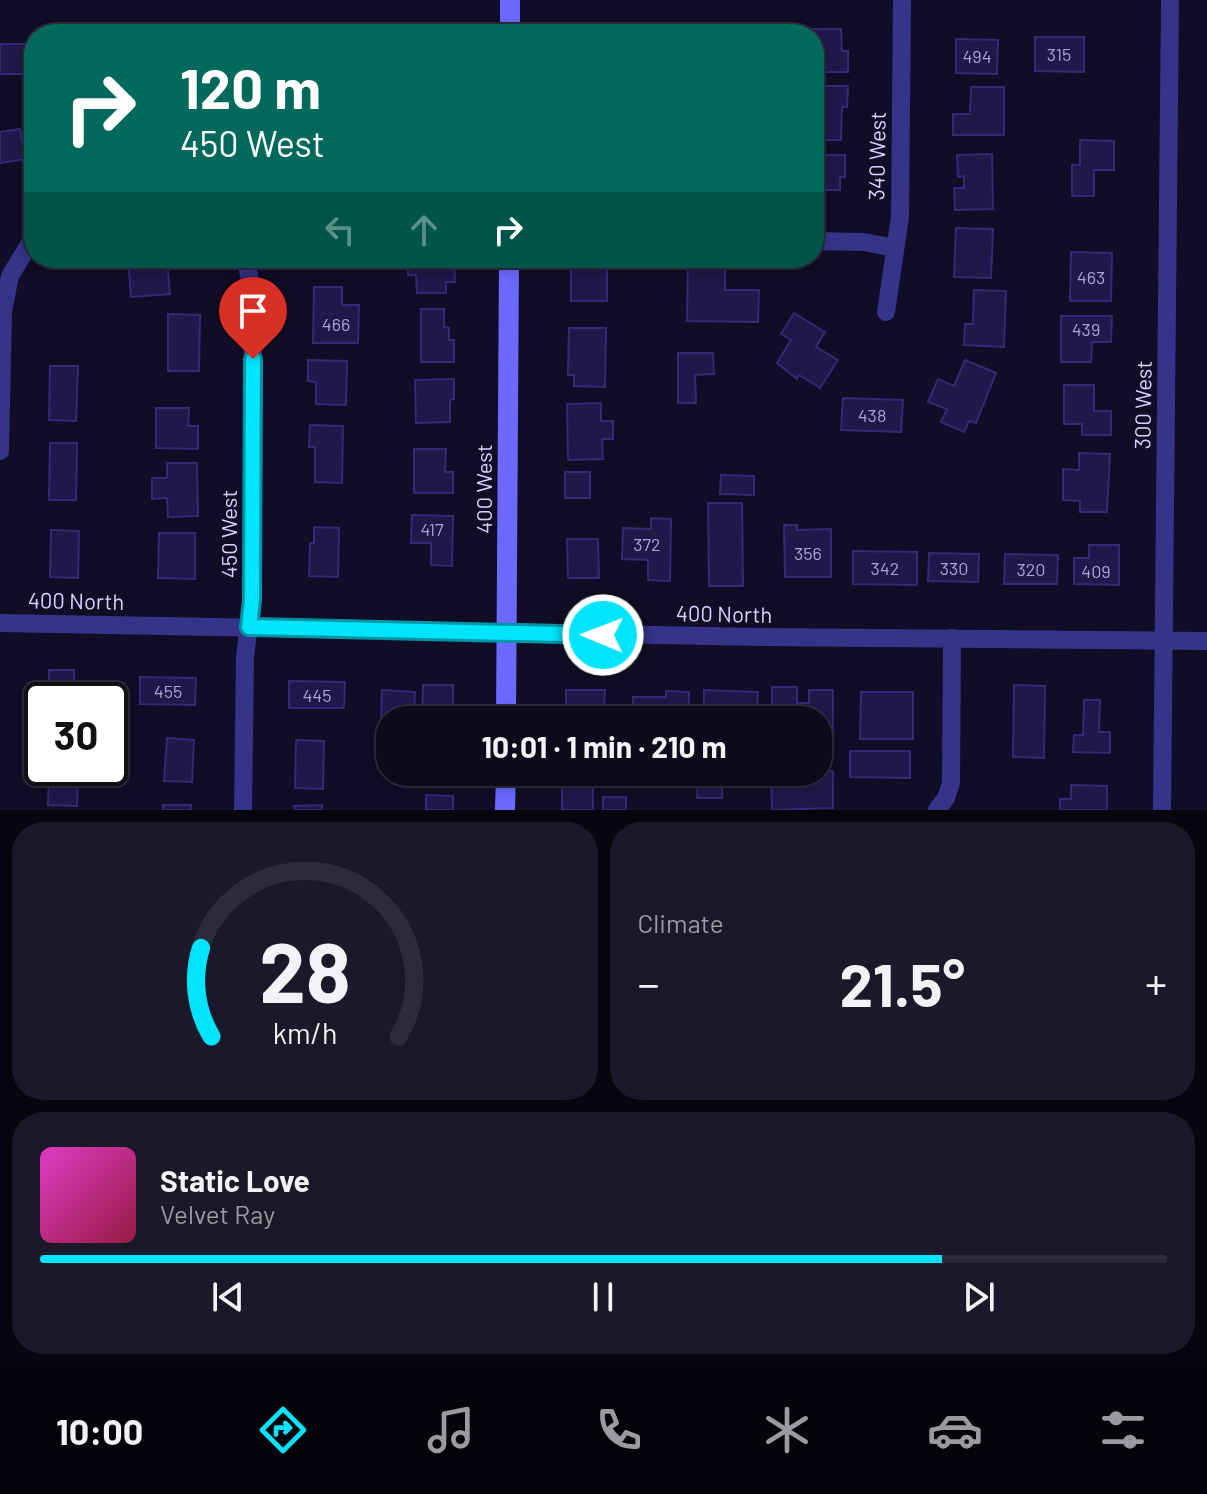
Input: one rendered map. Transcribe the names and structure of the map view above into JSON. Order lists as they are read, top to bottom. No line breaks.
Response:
{"streets":{"street":["340 West","300 West","400 West","450 West","400 North"]},"crossings":[["300 West","400 North"],["400 West","400 North"],["450 West","400 North"]],"house_numbers":["315","494","463","466","439","438","417","372","356","342","330","320","409","455","445"],"page":{"turn":["120 m","450 West"],"limit":"30","trip":"10:01 · 1 min · 210 m","tile":"Climate","heat":["−","21.5°","+"],"song":["Static Love","Velvet Ray"],"tabs":"10:00","gauge":["28","km/h"]}}
